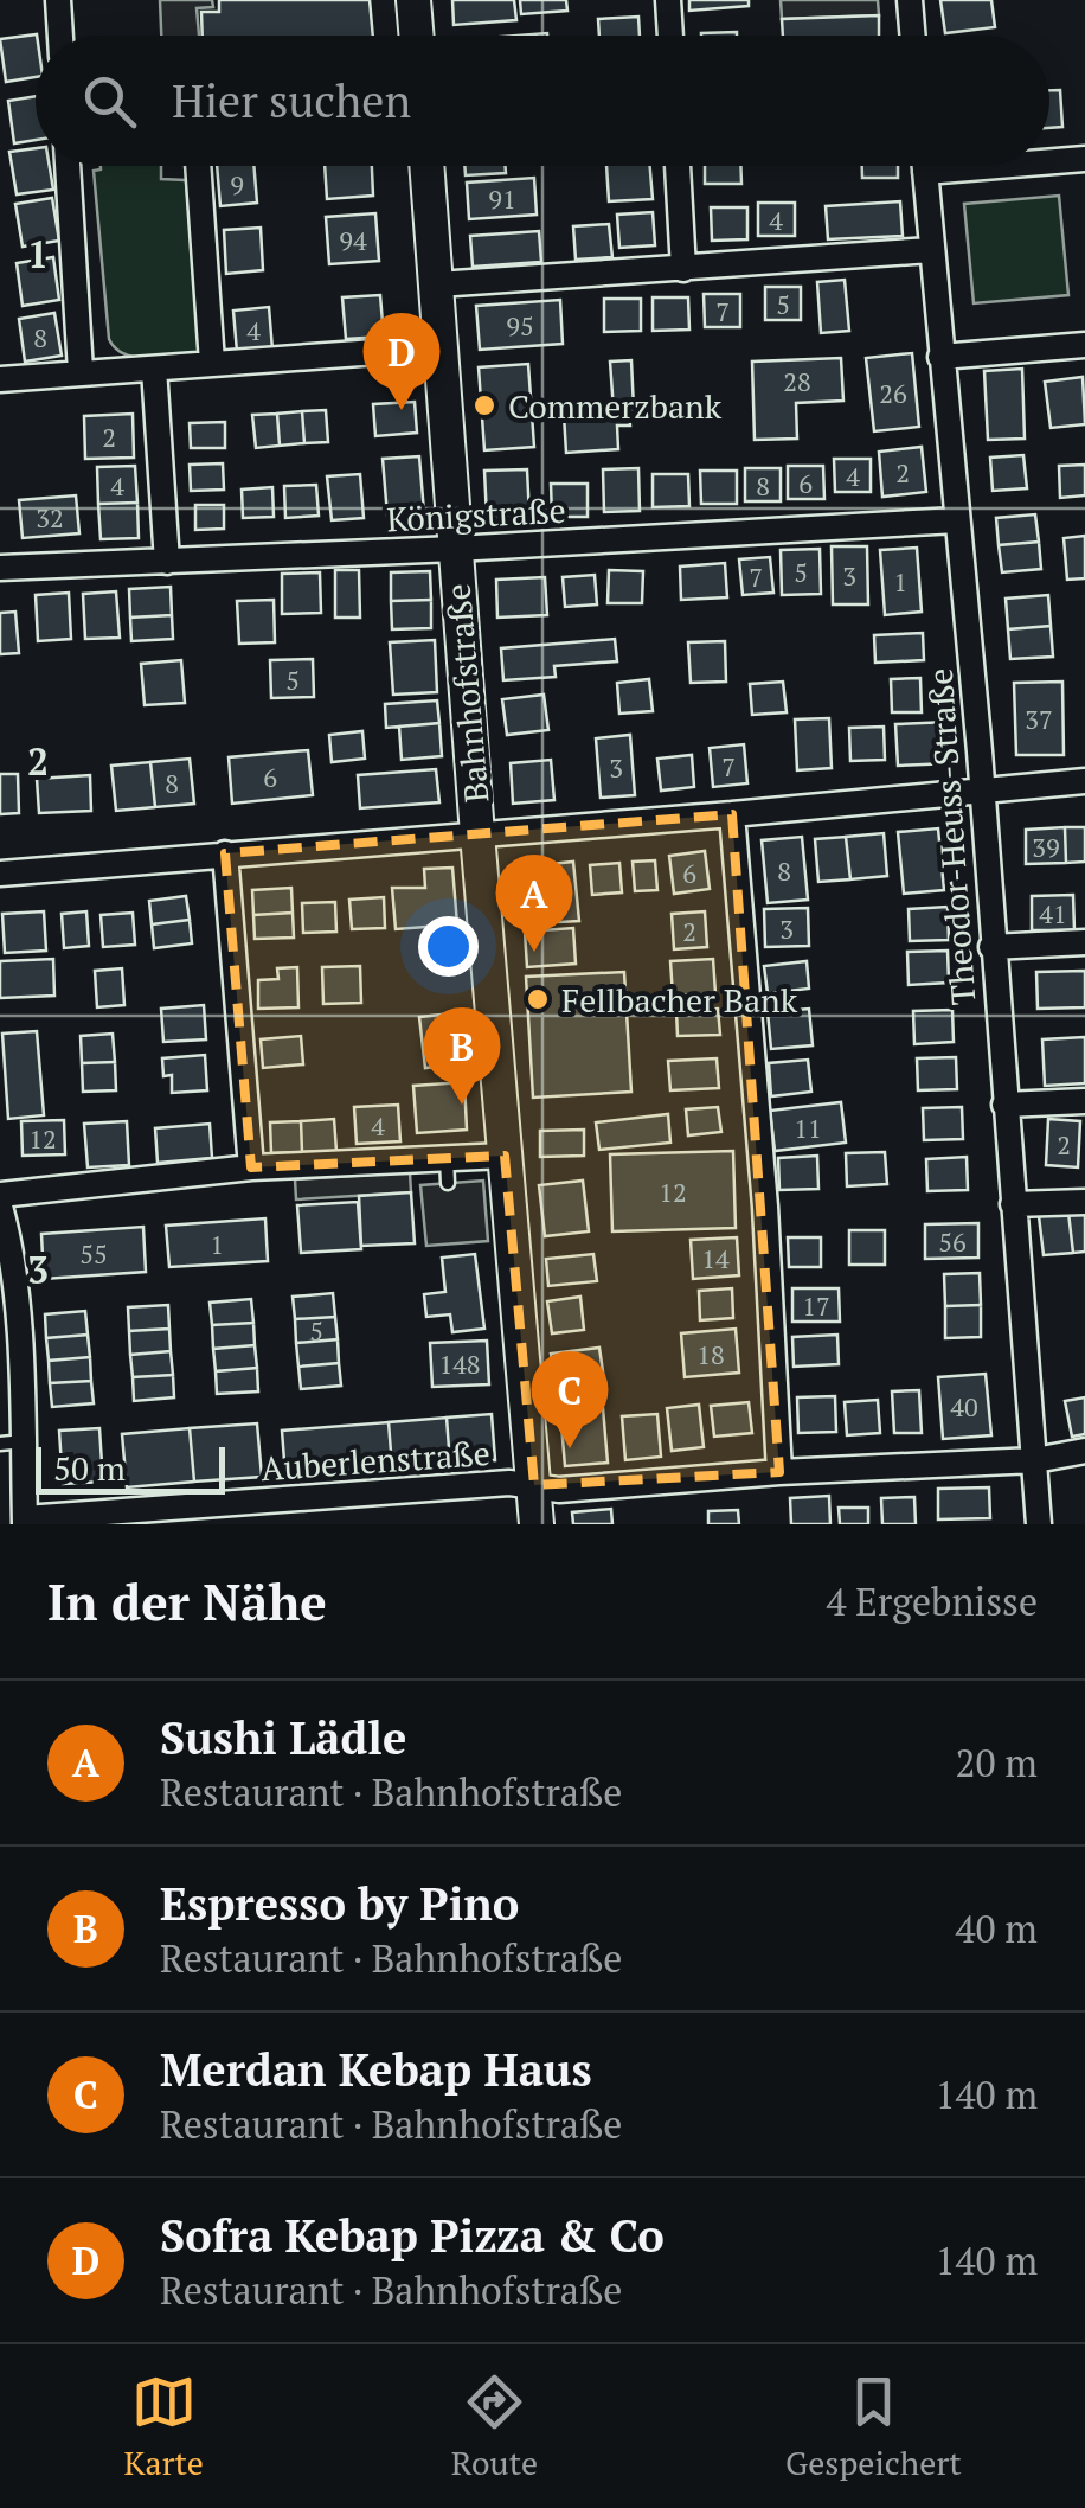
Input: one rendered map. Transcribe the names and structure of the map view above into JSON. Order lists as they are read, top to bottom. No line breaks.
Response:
{"streets":{"street":["Königstraße","Bahnhofstraße","Theodor-Heuss-Straße","Auberlenstraße"]},"crossings":[["Königstraße","Bahnhofstraße"],["Königstraße","Theodor-Heuss-Straße"],["Bahnhofstraße","Auberlenstraße"],["Theodor-Heuss-Straße","Auberlenstraße"]],"places":["Commerzbank","Fellbacher Bank"],"house_numbers":["9","91","4","94","5","7","95","4","8","28","26","2","2","4","6","4","8","32","5","3","7","1","5","37","7","3","6","8","39","8","6","41","3","2","4","11","12","2","12","56","1","55","14","17","5","18","148","40"],"scale_bar":"50 m","page":{"search":"Hier suchen","pins":["D","A","B","C"],"scale":"50 m","heading":["In der Nähe","4 Ergebnisse"],"list":[{"mark":"A","name":"Sushi Lädle","note":"Restaurant · Bahnhofstraße","value":"20 m"},{"mark":"B","name":"Espresso by Pino","note":"Restaurant · Bahnhofstraße","value":"40 m"},{"mark":"C","name":"Merdan Kebap Haus","note":"Restaurant · Bahnhofstraße","value":"140 m"},{"mark":"D","name":"Sofra Kebap Pizza & Co","note":"Restaurant · Bahnhofstraße","value":"140 m"}],"nav":["Karte","Route","Gespeichert"]},"grid":{"rows":["1","2","3"]}}
